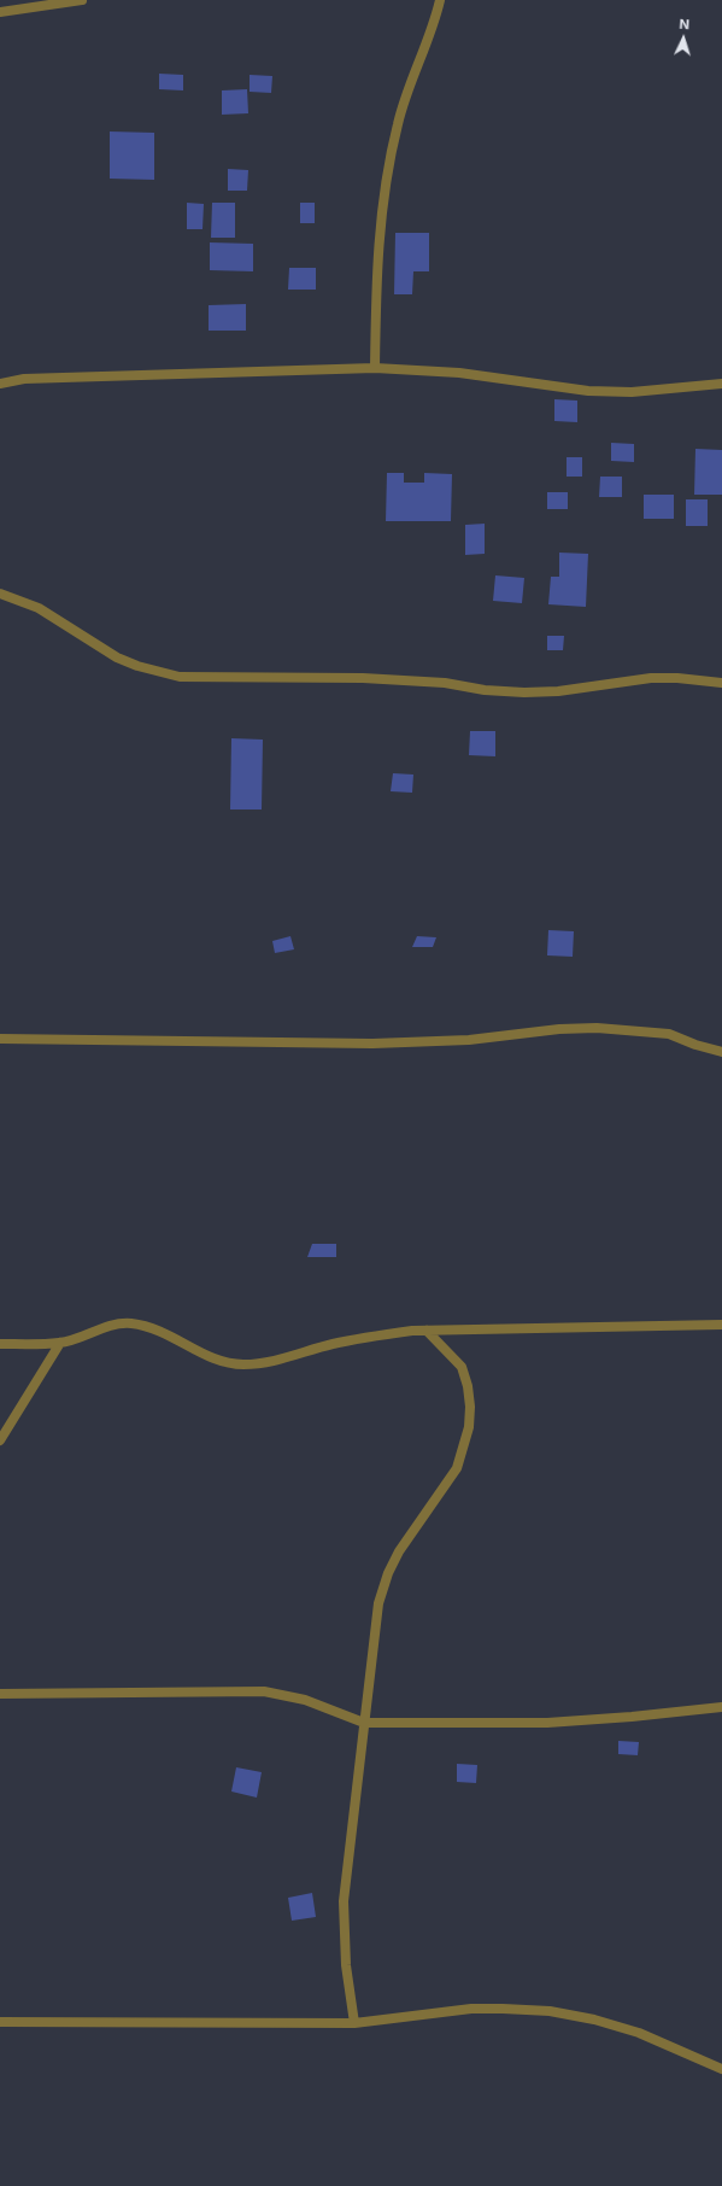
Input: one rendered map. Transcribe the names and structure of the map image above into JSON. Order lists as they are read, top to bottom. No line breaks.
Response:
{"north":"top"}
